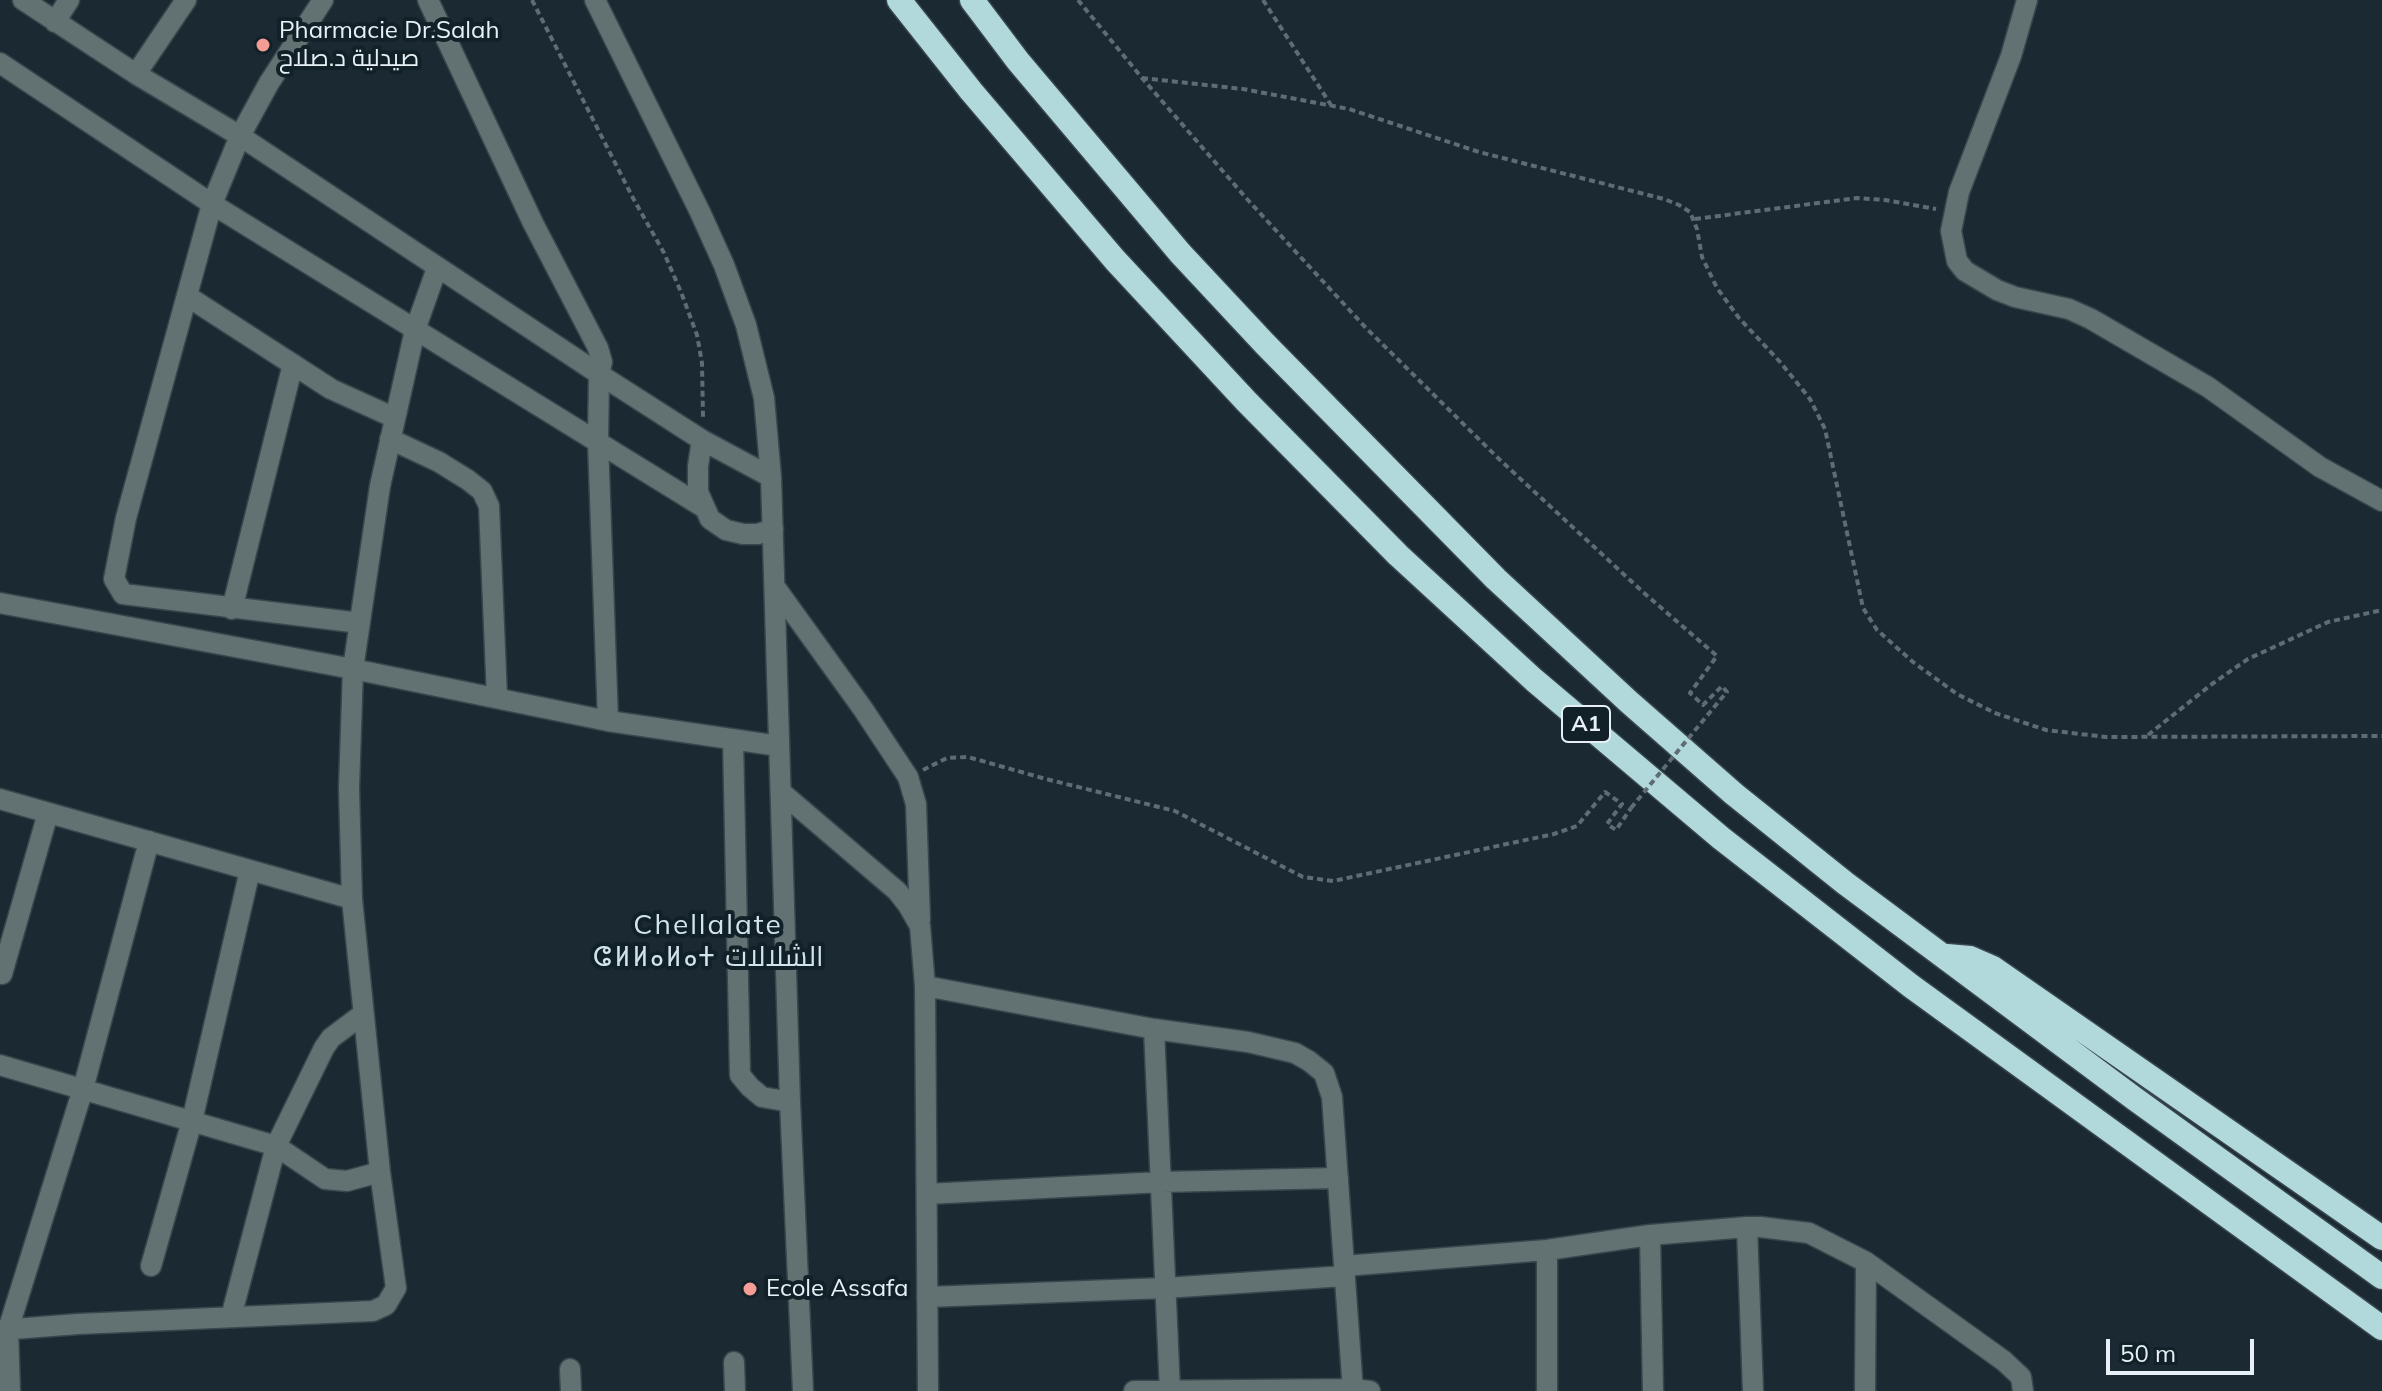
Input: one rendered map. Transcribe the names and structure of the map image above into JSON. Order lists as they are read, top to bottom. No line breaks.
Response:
{"streets":{"highway":["A1"]},"districts":["Chellalate ⵛⵍⵍⴰⵍⴰⵜ الشلالات"],"places":["Pharmacie Dr.Salah صيدلية د.صلاح","Ecole Assafa"],"scale_bar":"50 m"}
